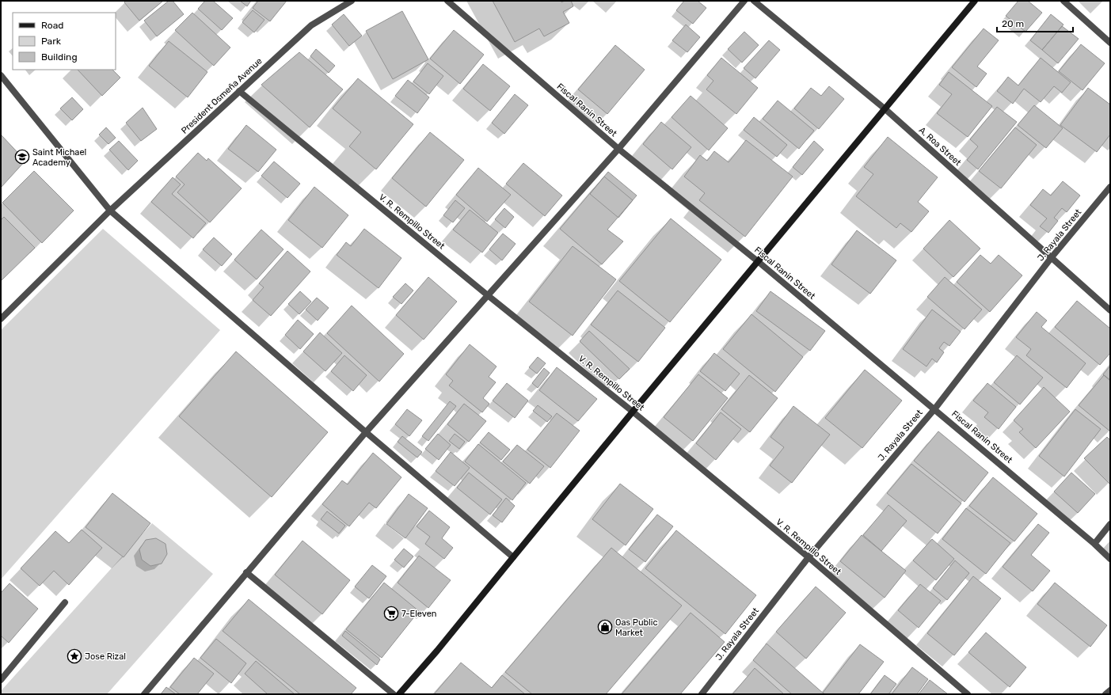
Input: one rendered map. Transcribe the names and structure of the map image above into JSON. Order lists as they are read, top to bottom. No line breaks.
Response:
{"streets":{"street":["President Osmeña Avenue","Fiscal Ranin Street","A. Roa Street","V. R. Rempillo Street","J. Rayala Street"]},"crossings":[["President Osmeña Avenue","V. R. Rempillo Street"],["Fiscal Ranin Street","J. Rayala Street"],["A. Roa Street","J. Rayala Street"],["V. R. Rempillo Street","J. Rayala Street"]],"places":{"school or university":["Saint Michael Academy"],"supermarket":["7-Eleven"],"shop":["Oas Public Market"],"place":["Jose Rizal"]},"legend":["Road","Park","Building"],"scale_bar":"20 m"}
